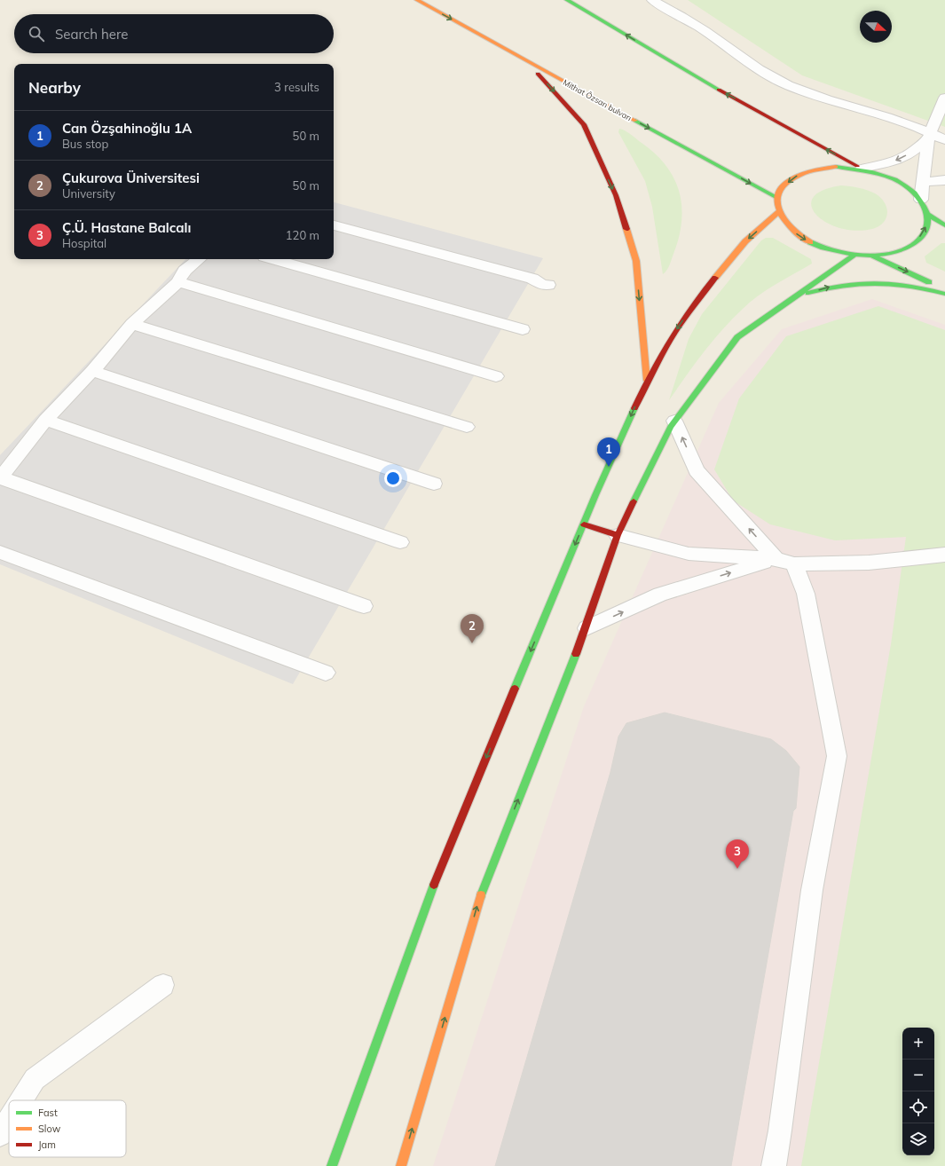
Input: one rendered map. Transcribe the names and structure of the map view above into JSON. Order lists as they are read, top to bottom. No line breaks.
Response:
{"streets":{"main road":["Mithat Özsan bulvarı"]},"legend":["Fast","Slow","Jam"],"north":"right","page":{"search":"Search here","heading":["Nearby","3 results"],"list":[{"mark":"1","name":"Can Özşahi̇noğlu 1A","note":"Bus stop","value":"50 m"},{"mark":"2","name":"Çukurova Üniversitesi","note":"University","value":"50 m"},{"mark":"3","name":"Ç.Ü. Hastane Balcalı","note":"Hospital","value":"120 m"}],"pins":["1","2","3"],"map_buttons":["+","−"]}}
